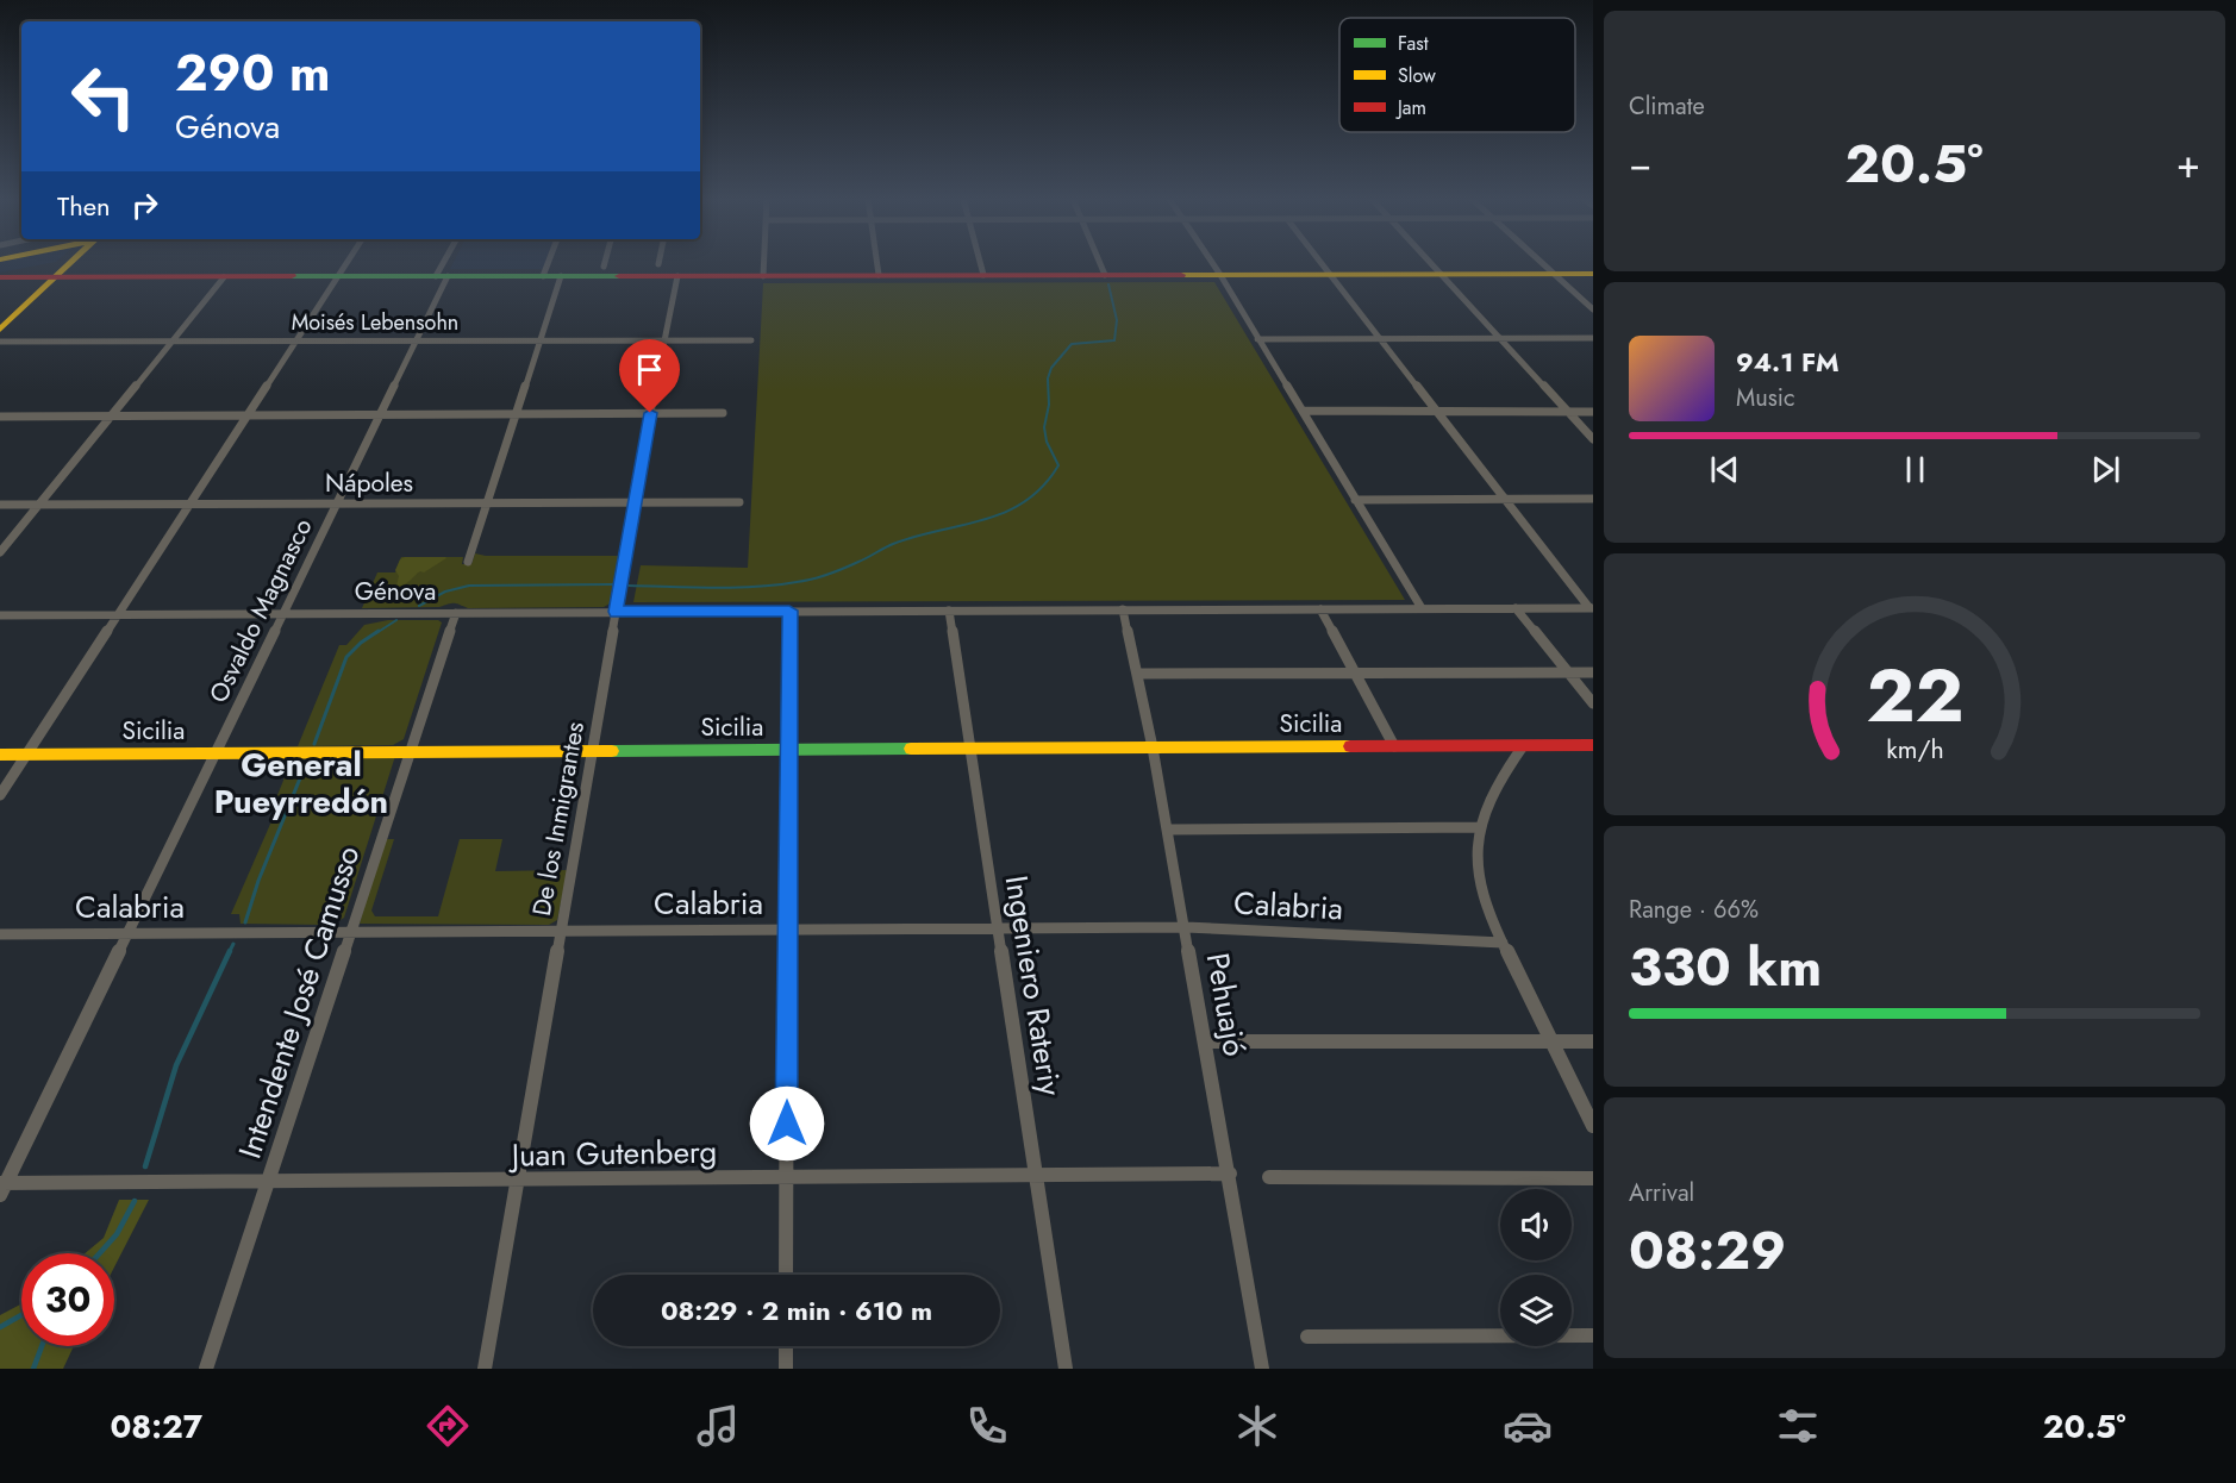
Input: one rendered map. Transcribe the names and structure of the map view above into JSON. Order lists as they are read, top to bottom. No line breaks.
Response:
{"streets":{"main road":["Sicilia"],"street":["Moisés Lebensohn","Nápoles","Génova","Osvaldo Magnasco","De los Inmigrantes","Calabria","Ingeniero Rateriy","Intendente José Camusso","Pehuajó","Juan Gutenberg"]},"crossings":[["Moisés Lebensohn","Osvaldo Magnasco"],["Moisés Lebensohn","De los Inmigrantes"],["Nápoles","Osvaldo Magnasco"],["Nápoles","De los Inmigrantes"],["Génova","Osvaldo Magnasco"],["Génova","De los Inmigrantes"],["Génova","Ingeniero Rateriy"],["Génova","Intendente José Camusso"],["Génova","Pehuajó"],["Osvaldo Magnasco","Sicilia"],["Osvaldo Magnasco","Calabria"],["Osvaldo Magnasco","Juan Gutenberg"],["Sicilia","De los Inmigrantes"],["Sicilia","Ingeniero Rateriy"],["Sicilia","Intendente José Camusso"],["Sicilia","Pehuajó"],["De los Inmigrantes","Calabria"],["De los Inmigrantes","Juan Gutenberg"],["Calabria","Ingeniero Rateriy"],["Calabria","Intendente José Camusso"],["Calabria","Pehuajó"],["Ingeniero Rateriy","Juan Gutenberg"],["Intendente José Camusso","Juan Gutenberg"],["Pehuajó","Juan Gutenberg"]],"districts":["General Pueyrredón"],"legend":["Fast","Slow","Jam"],"page":{"tile":["Climate",["Range · 66%","330 km"],["Arrival","08:29"]],"turn":["290 m","Génova"],"heat":["−","20.5°","+"],"then":"Then","song":["94.1 FM","Music"],"limit":"30","trip":"08:29 · 2 min · 610 m","tabs":["08:27","20.5°"],"gauge":["22","km/h"]}}
